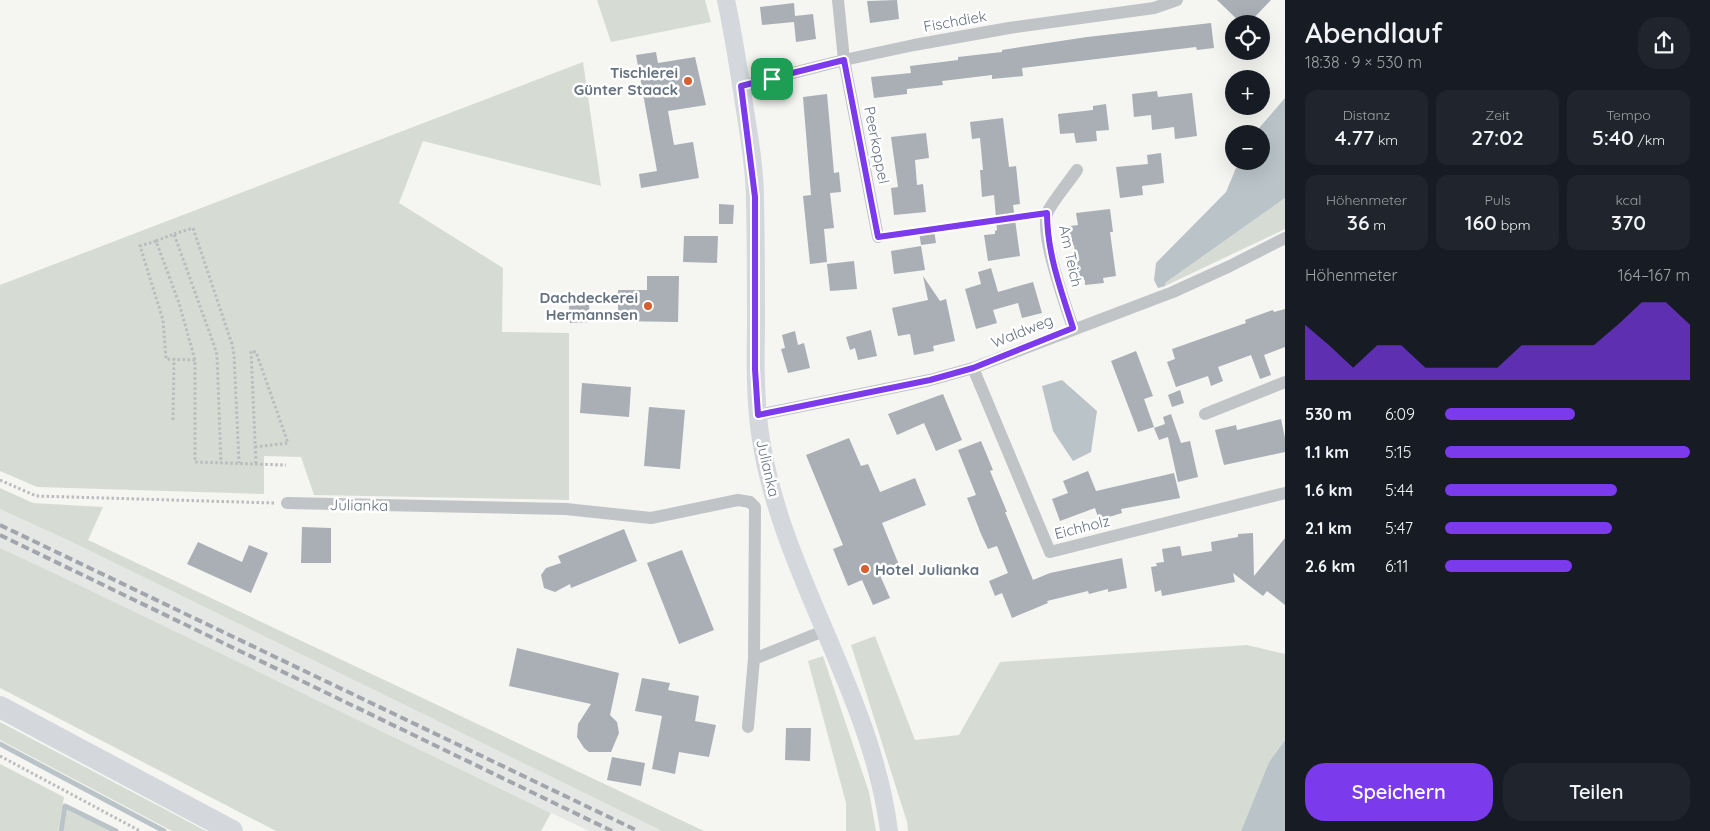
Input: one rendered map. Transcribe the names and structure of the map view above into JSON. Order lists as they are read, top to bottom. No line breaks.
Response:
{"streets":{"street":["Fischdiek","Peerkoppel","Am Teich","Waldweg","Julianka","Eichholz"]},"crossings":[["Fischdiek","Peerkoppel"],["Fischdiek","Julianka"],["Am Teich","Waldweg"],["Waldweg","Julianka"],["Waldweg","Eichholz"]],"places":["Tischlerei Günter Staack","Dachdeckerei Hermannsen","Hotel Julianka"],"page":{"heading":["Abendlauf","18:38 · 9 × 530 m"],"map_buttons":["+","−"],"stats":[["Distanz","4.77 km"],["Zeit","27:02"],["Tempo","5:40 /km"],["Höhenmeter","36 m"],["Puls","160 bpm"],["kcal","370"]],"chart":["Höhenmeter","164–167 m"],"list":[{"name":"530 m","note":"6:09"},{"name":"1.1 km","note":"5:15"},{"name":"1.6 km","note":"5:44"},{"name":"2.1 km","note":"5:47"},{"name":"2.6 km","note":"6:11"}],"buttons":["Speichern","Teilen"]}}
